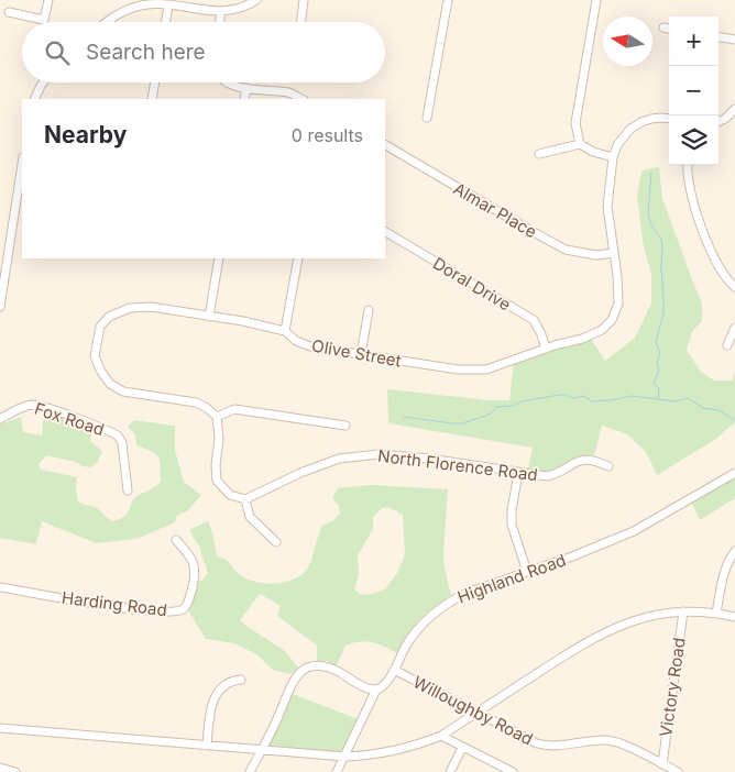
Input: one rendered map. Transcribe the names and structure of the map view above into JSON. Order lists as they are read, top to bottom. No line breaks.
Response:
{"streets":{"street":["Almar Place","Doral Drive","Olive Street","Fox Road","North Florence Road","Highland Road","Harding Road","Victory Road","Willoughby Road"]},"crossings":[["Almar Place","Olive Street"],["Doral Drive","Olive Street"],["Highland Road","Willoughby Road"],["Victory Road","Willoughby Road"]],"north":"left","page":{"map_buttons":["+","−"],"search":"Search here","heading":["Nearby","0 results"]}}
